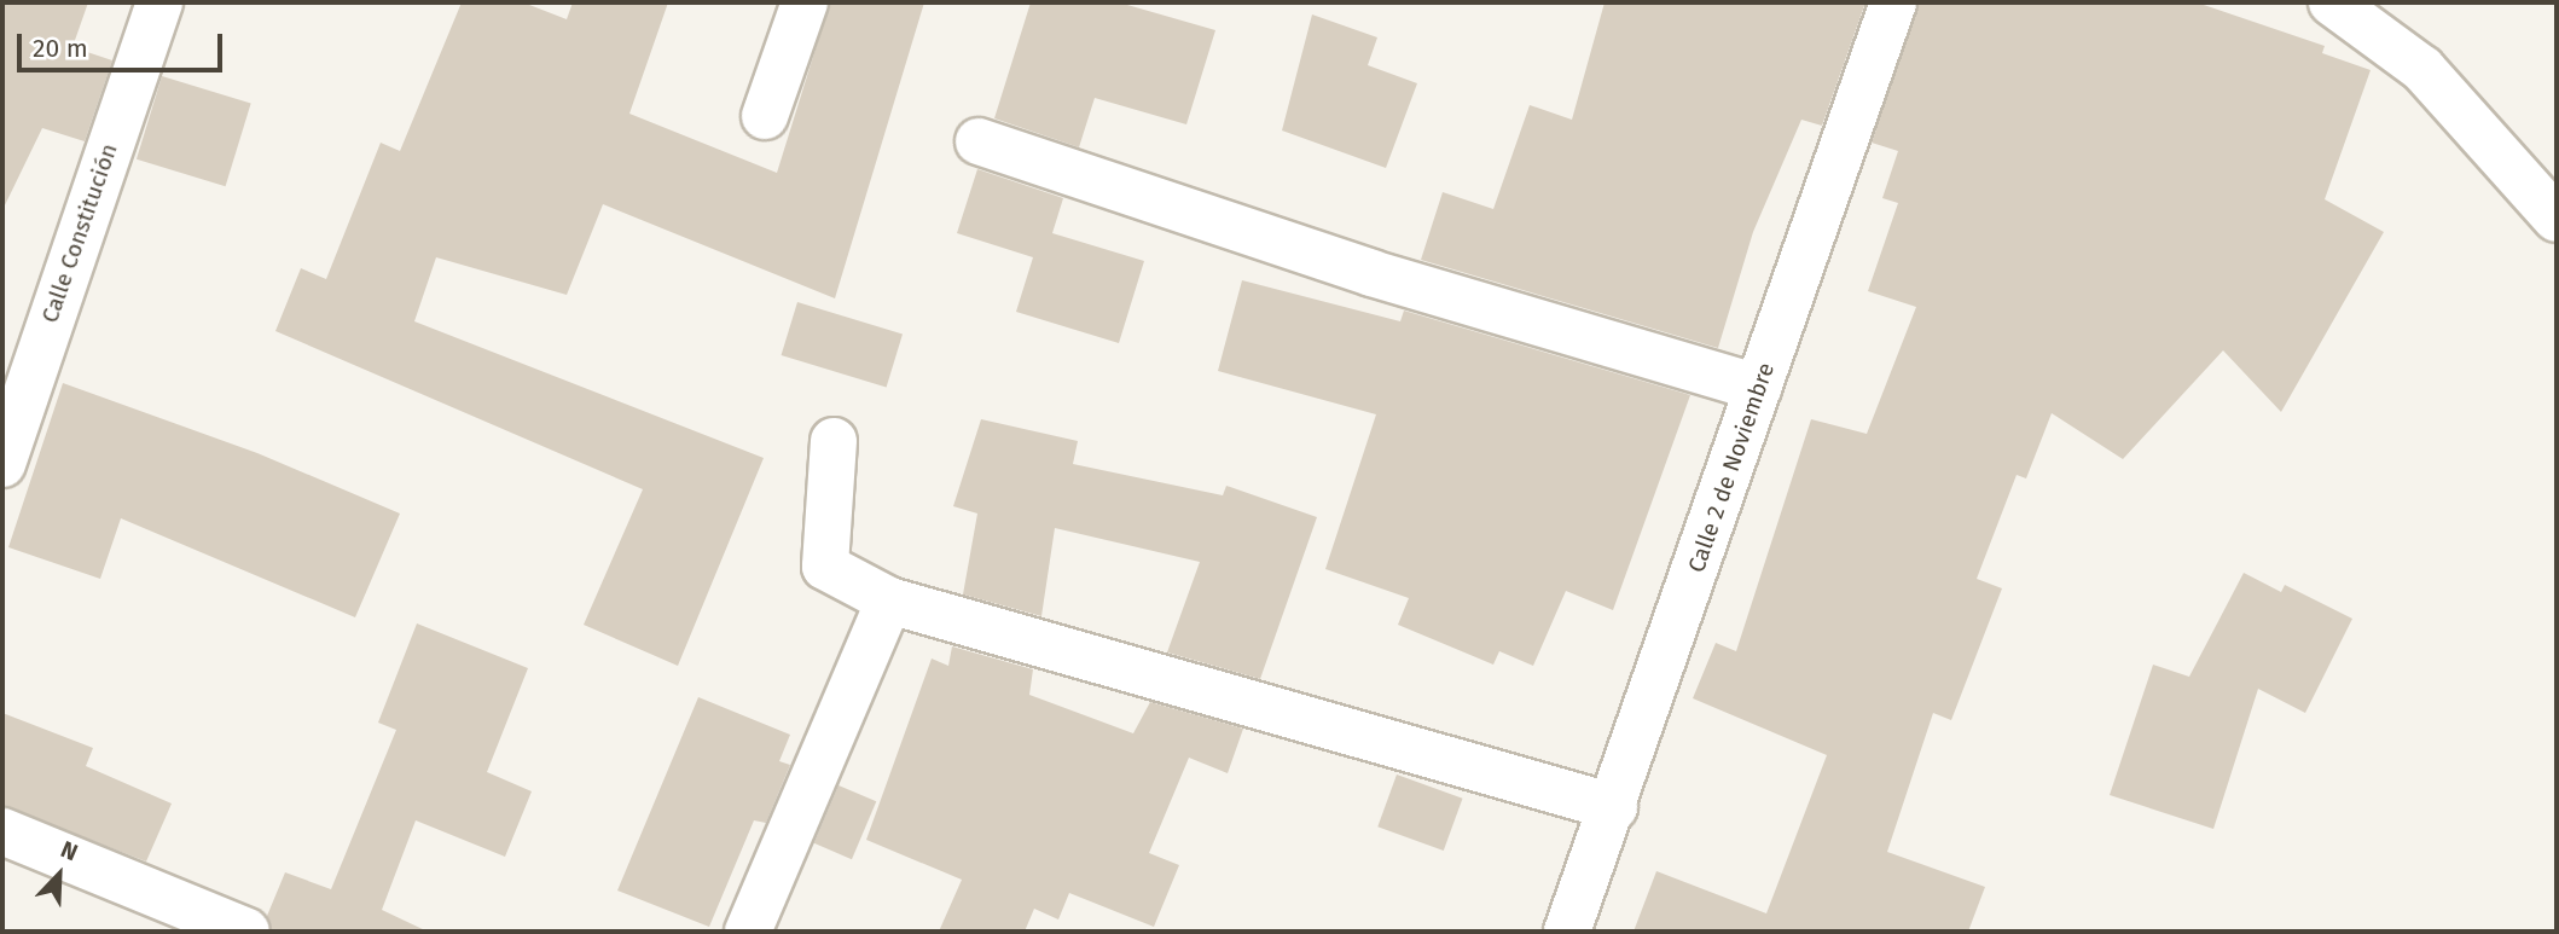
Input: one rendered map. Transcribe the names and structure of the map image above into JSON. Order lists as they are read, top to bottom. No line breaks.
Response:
{"streets":{"street":["Calle Constitución","Calle 2 de Noviembre"]},"scale_bar":"20 m","north":"top right"}
